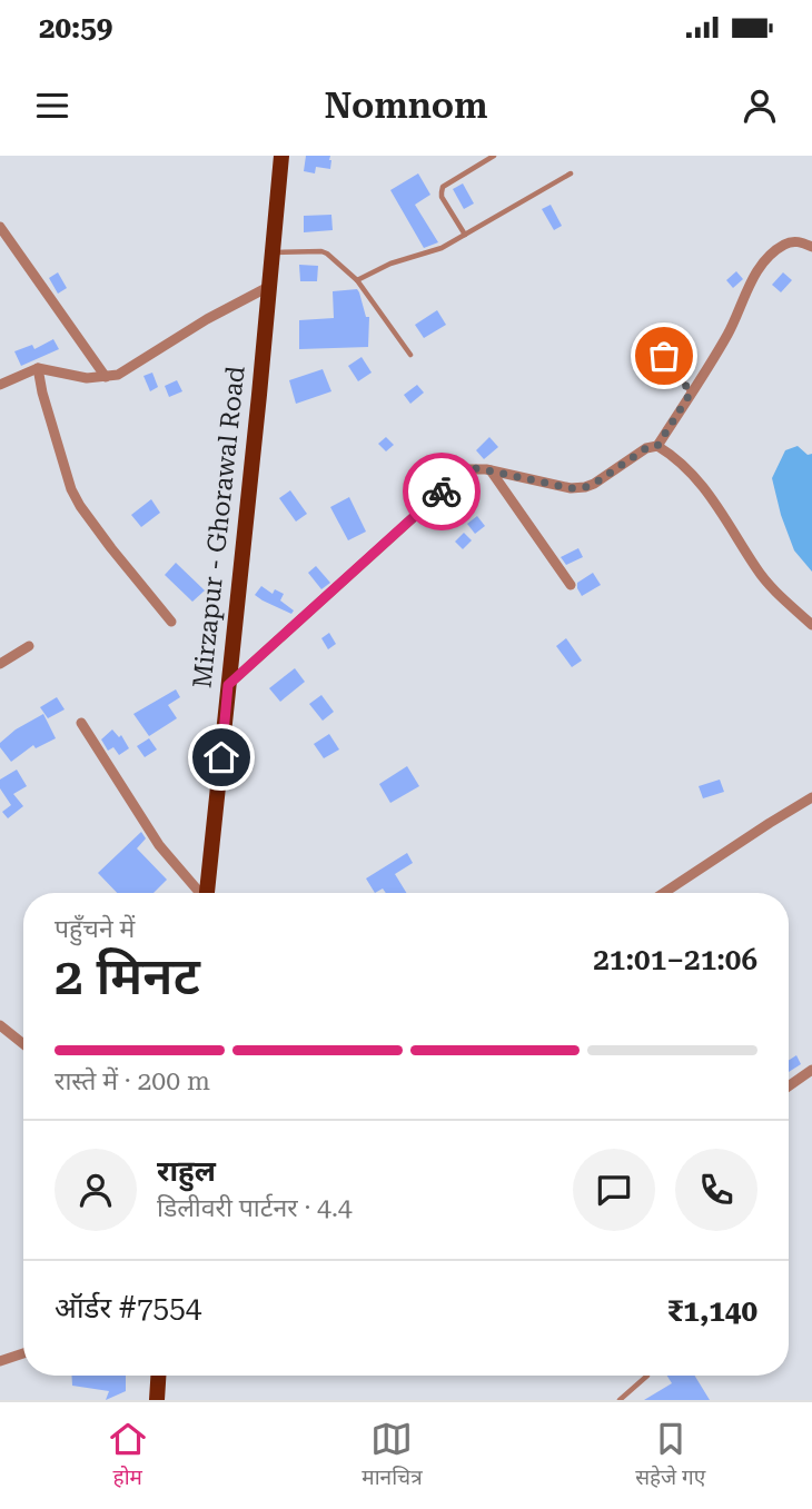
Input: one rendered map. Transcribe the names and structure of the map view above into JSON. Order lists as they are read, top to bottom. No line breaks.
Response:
{"streets":{"main road":["Mirzapur - Ghorawal Road"]},"page":{"status":"20:59","header":"Nomnom","heading":["2 मिनट","पहुँचने में","21:01–21:06"],"panel":["राहुल","डिलीवरी पार्टनर · 4.4","ऑर्डर #7554","₹1,140"],"bar":"रास्ते में · 200 m","tabs":["होम","मानचित्र","सहेजे गए"]}}
